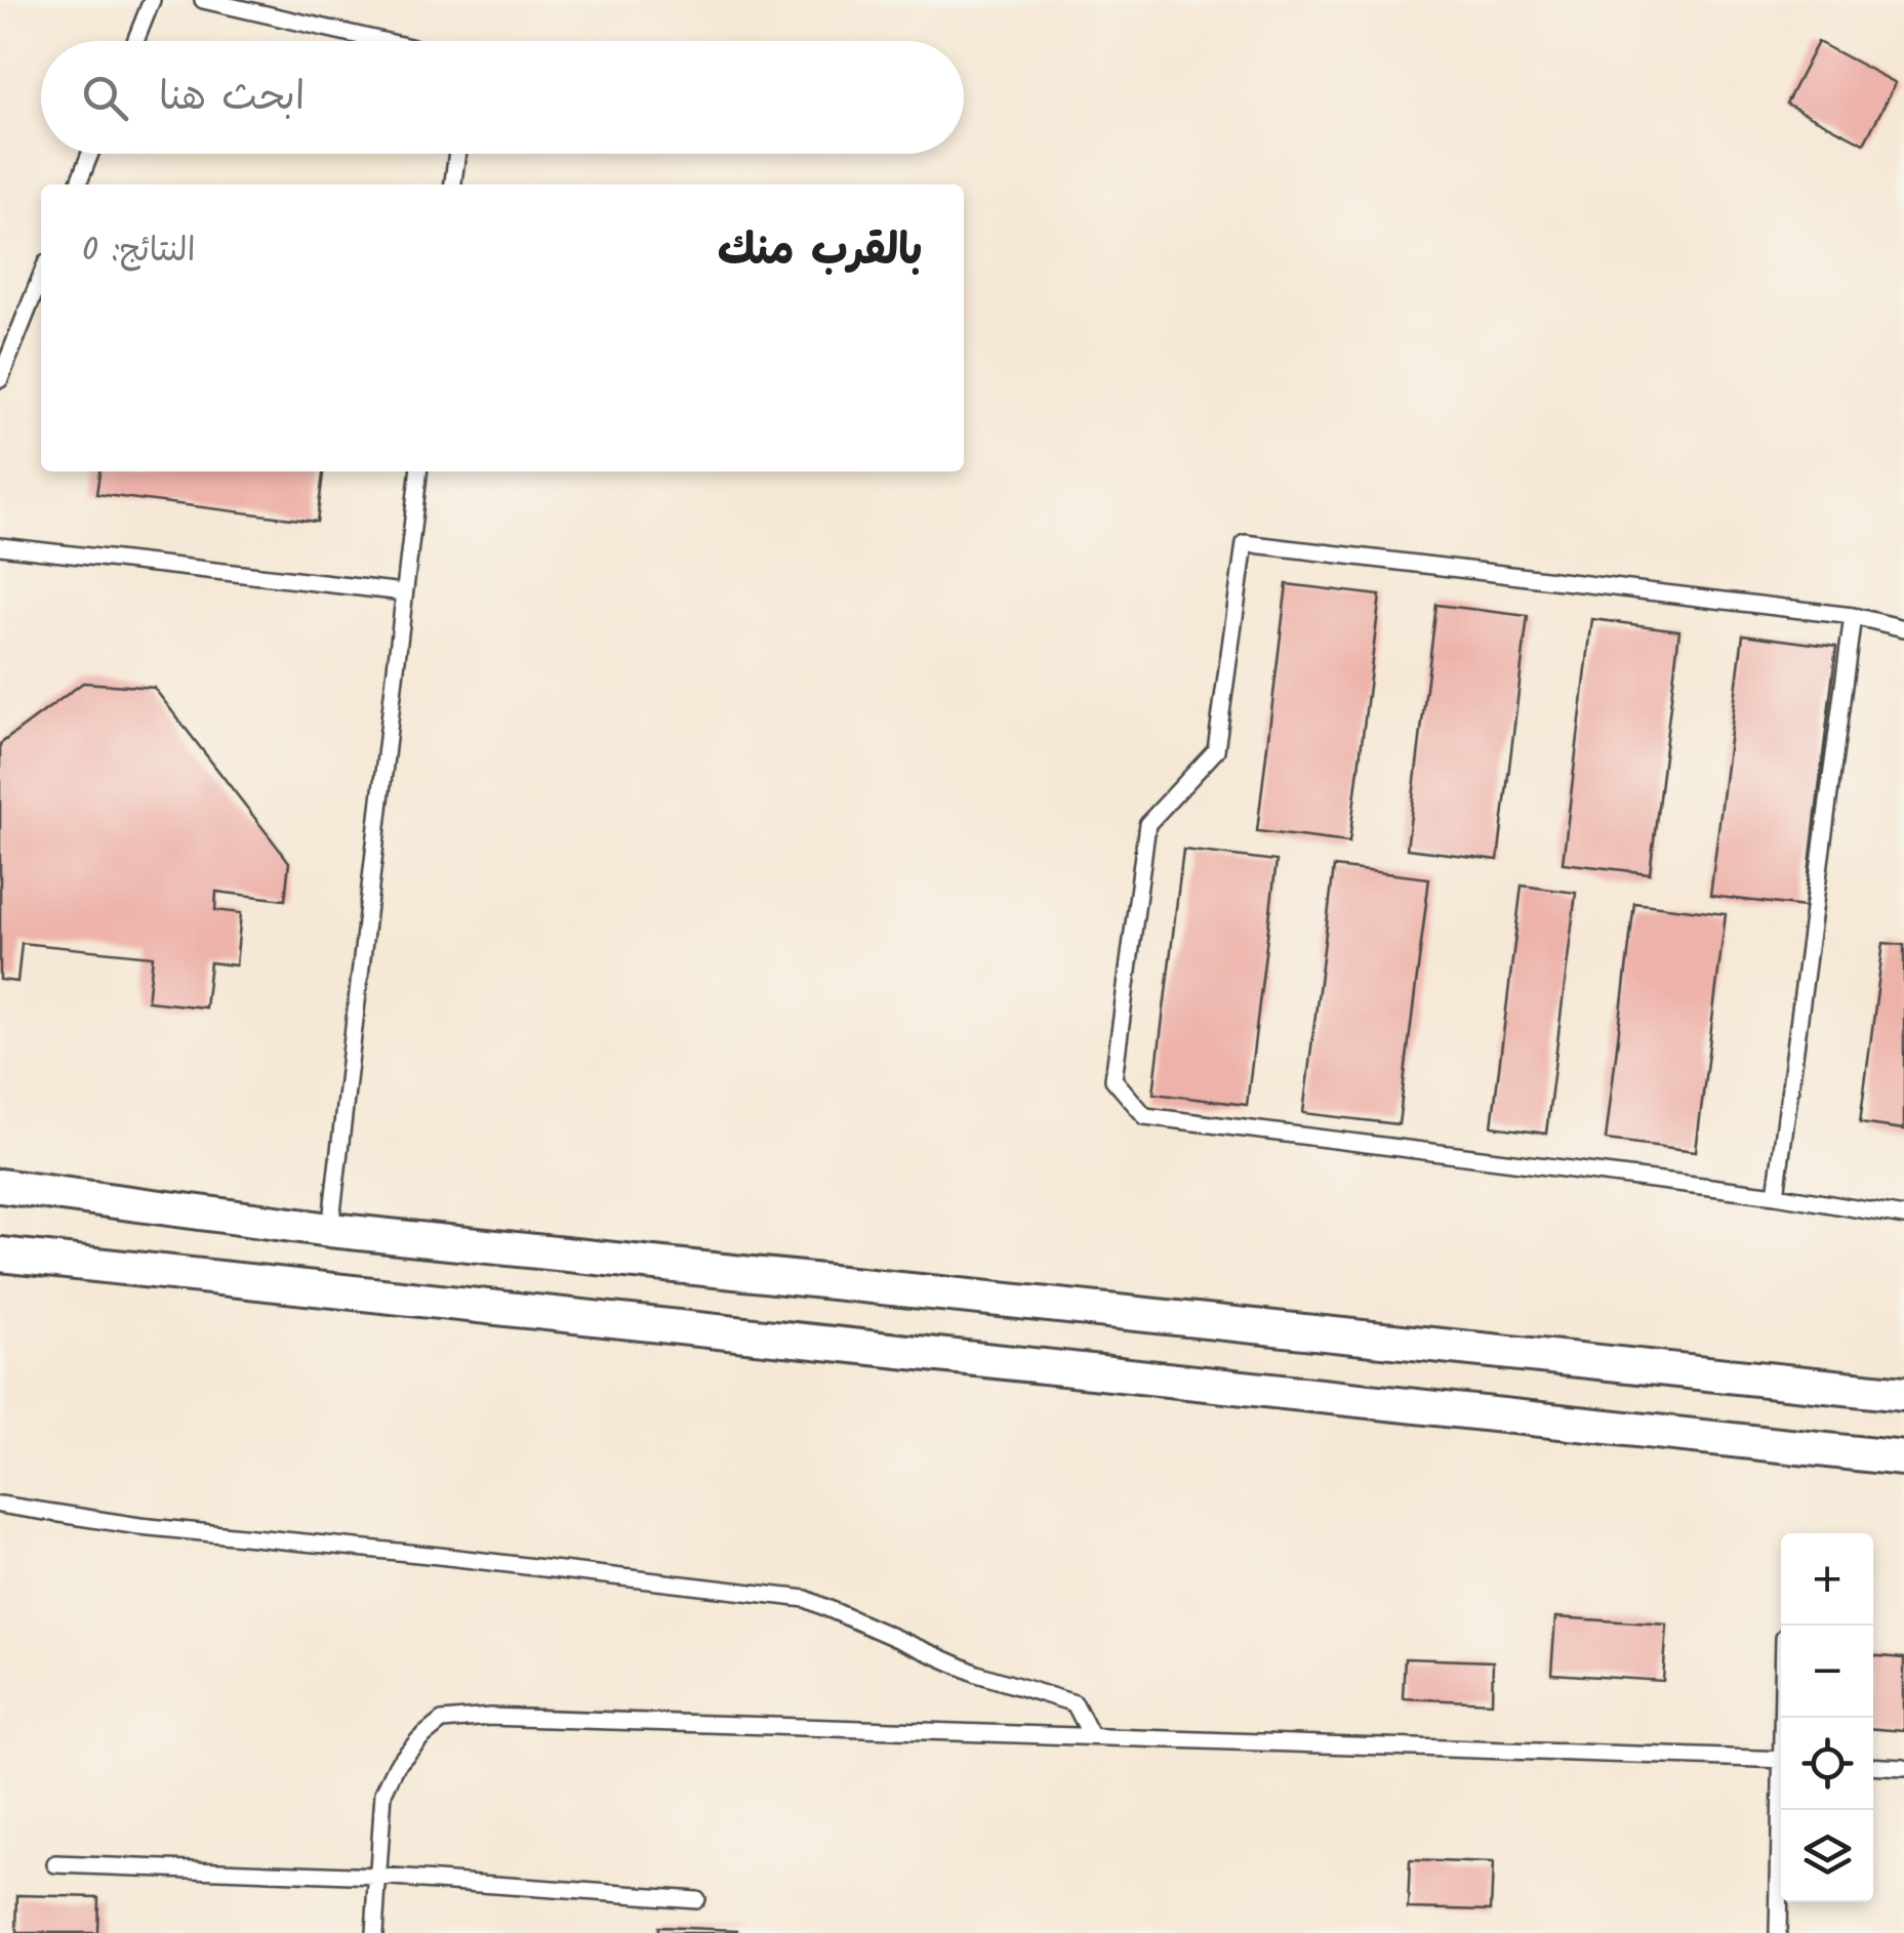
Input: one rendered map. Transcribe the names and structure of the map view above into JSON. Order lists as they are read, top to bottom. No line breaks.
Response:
{"page":{"search":"ابحث هنا","heading":["بالقرب منك","النتائج: 0"],"map_buttons":["+","−"]}}
